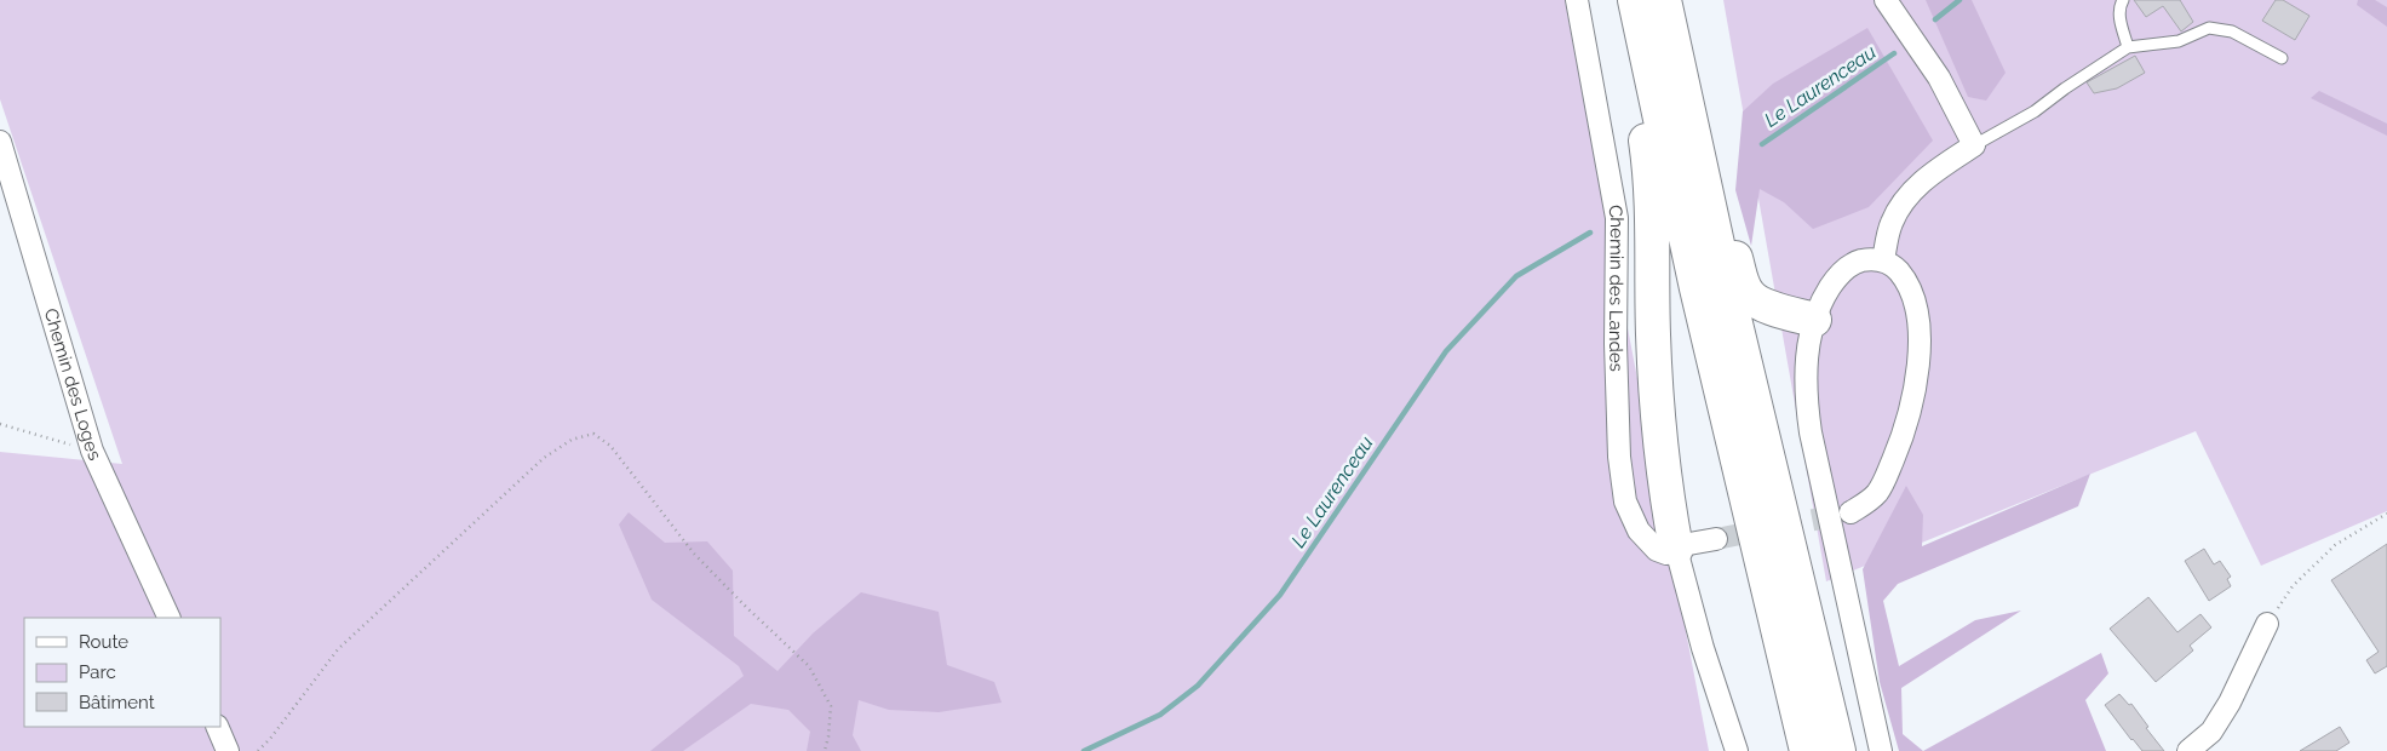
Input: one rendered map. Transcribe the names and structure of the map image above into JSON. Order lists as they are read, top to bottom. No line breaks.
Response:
{"streets":{"street":["Chemin des Landes","Chemin des Loges"]},"water":["Le Laurenceau"],"legend":["Route","Parc","Bâtiment"]}
